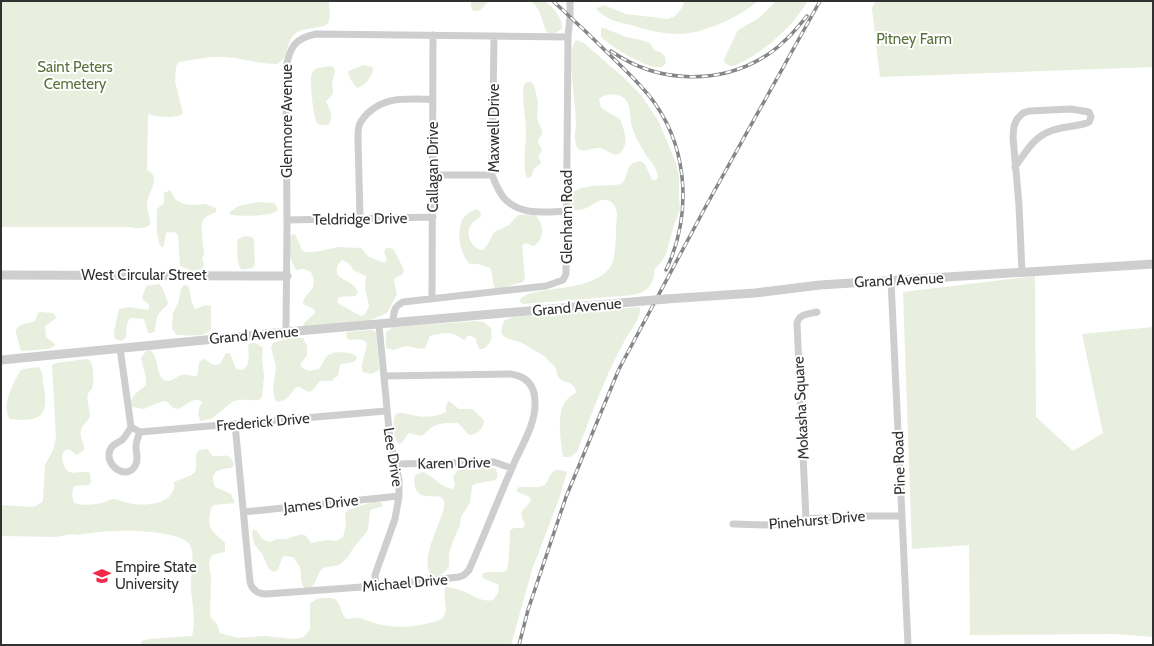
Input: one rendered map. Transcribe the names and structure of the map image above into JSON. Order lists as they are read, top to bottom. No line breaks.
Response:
{"streets":{"street":["Glenmore Avenue","Maxwell Drive","Callagan Drive","Glenham Road","Teldridge Drive","West Circular Street","Grand Avenue","Mokasha Square","Frederick Drive","Lee Drive","Karen Drive","Pine Road","James Drive","Pinehurst Drive","Michael Drive"]},"crossings":[["Glenmore Avenue","Maxwell Drive"],["Glenmore Avenue","Callagan Drive"],["Glenmore Avenue","Glenham Road"],["Glenmore Avenue","Teldridge Drive"],["Glenmore Avenue","West Circular Street"],["Glenmore Avenue","Grand Avenue"],["Maxwell Drive","Glenham Road"],["Callagan Drive","Glenham Road"],["Callagan Drive","Teldridge Drive"],["Glenham Road","Grand Avenue"],["Grand Avenue","Lee Drive"],["Grand Avenue","Pine Road"],["Mokasha Square","Pinehurst Drive"],["Frederick Drive","Lee Drive"],["Frederick Drive","Michael Drive"],["Lee Drive","Karen Drive"],["Lee Drive","James Drive"],["Lee Drive","Michael Drive"],["Karen Drive","Michael Drive"],["Pine Road","Pinehurst Drive"],["James Drive","Michael Drive"]],"parks":["Pitney Farm","Saint Peters Cemetery"],"places":{"school or university":["Empire State University"]}}
